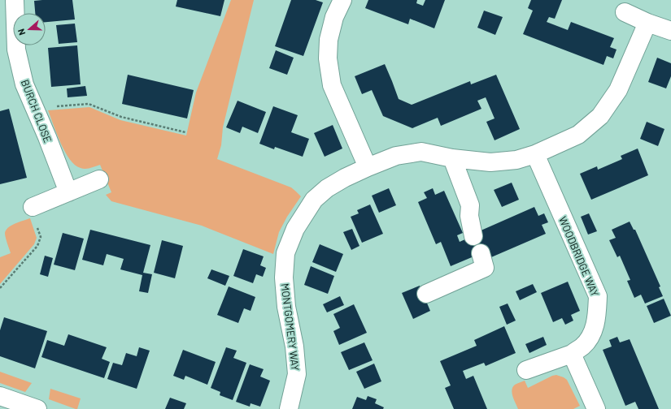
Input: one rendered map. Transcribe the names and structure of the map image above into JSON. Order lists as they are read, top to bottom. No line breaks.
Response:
{"streets":{"street":["BURCH CLOSE","WOODBRIDGE WAY","MONTGOMERY WAY"]},"crossings":[["WOODBRIDGE WAY","MONTGOMERY WAY"]],"north":"left"}
